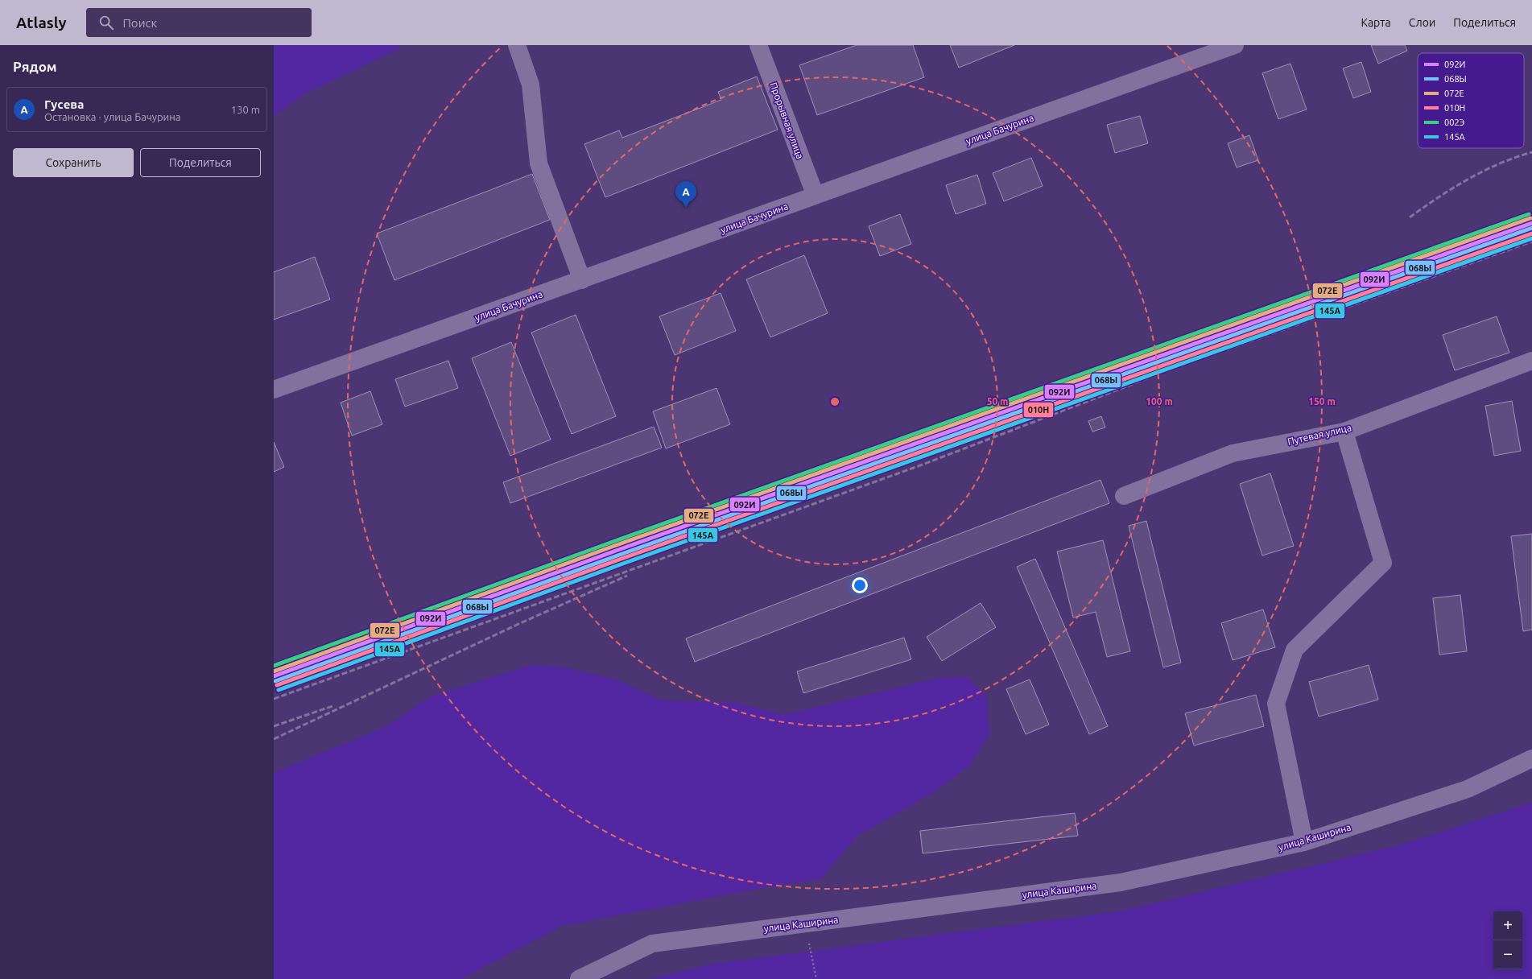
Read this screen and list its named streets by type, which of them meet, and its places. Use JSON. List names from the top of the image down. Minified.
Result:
{"streets":{"street":["Прорывная улица","улица Бачурина","Путевая улица","улица Каширина"]},"crossings":[["Прорывная улица","улица Бачурина"]],"lines":["transit line 002Э","transit line 072Е","transit line 092И","transit line 068Ы","transit line 010Н","transit line 145А"],"legend":["092И","068Ы","072Е","010Н","002Э","145А"],"page":{"header":"Atlasly","search":"Поиск","nav":["Карта","Слои","Поделиться"],"heading":"Рядом","list":[{"mark":"A","name":"Гусева","note":"Остановка · улица Бачурина","value":"130 m"}],"buttons":["Сохранить","Поделиться"],"pins":"A","map_buttons":["+","−"]},"rings":["50 m","100 m","150 m"]}
